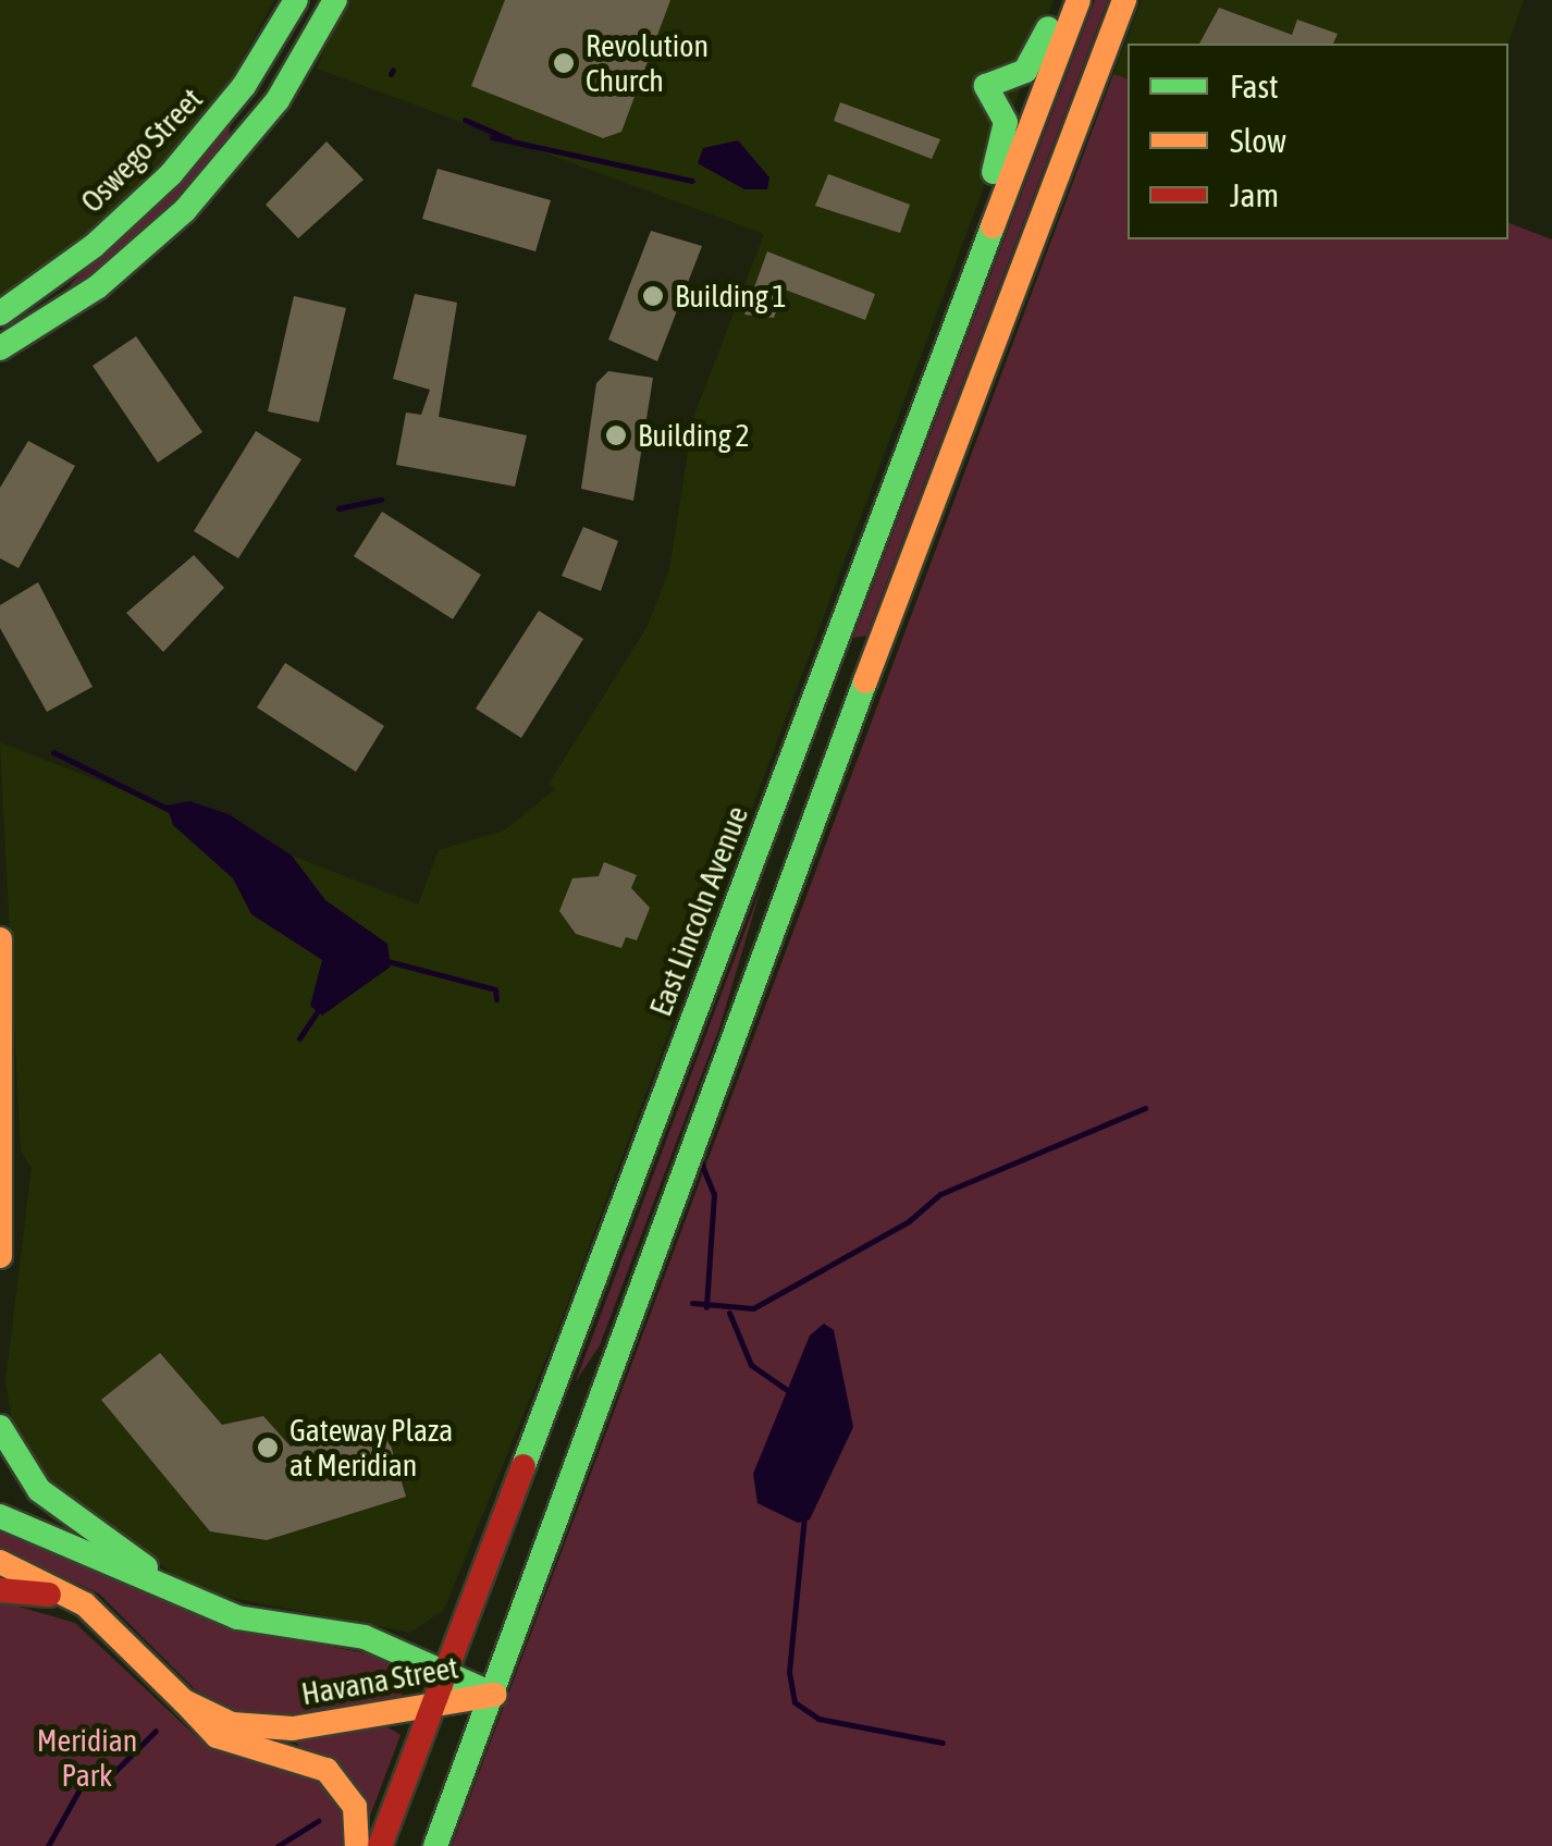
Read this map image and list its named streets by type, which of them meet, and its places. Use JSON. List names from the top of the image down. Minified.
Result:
{"streets":{"main road":["Oswego Street","East Lincoln Avenue","Havana Street"]},"crossings":[["East Lincoln Avenue","Havana Street"]],"parks":["Meridian Park"],"places":["Revolution Church","Building 1","Building 2","Gateway Plaza at Meridian"],"legend":["Fast","Slow","Jam"]}
